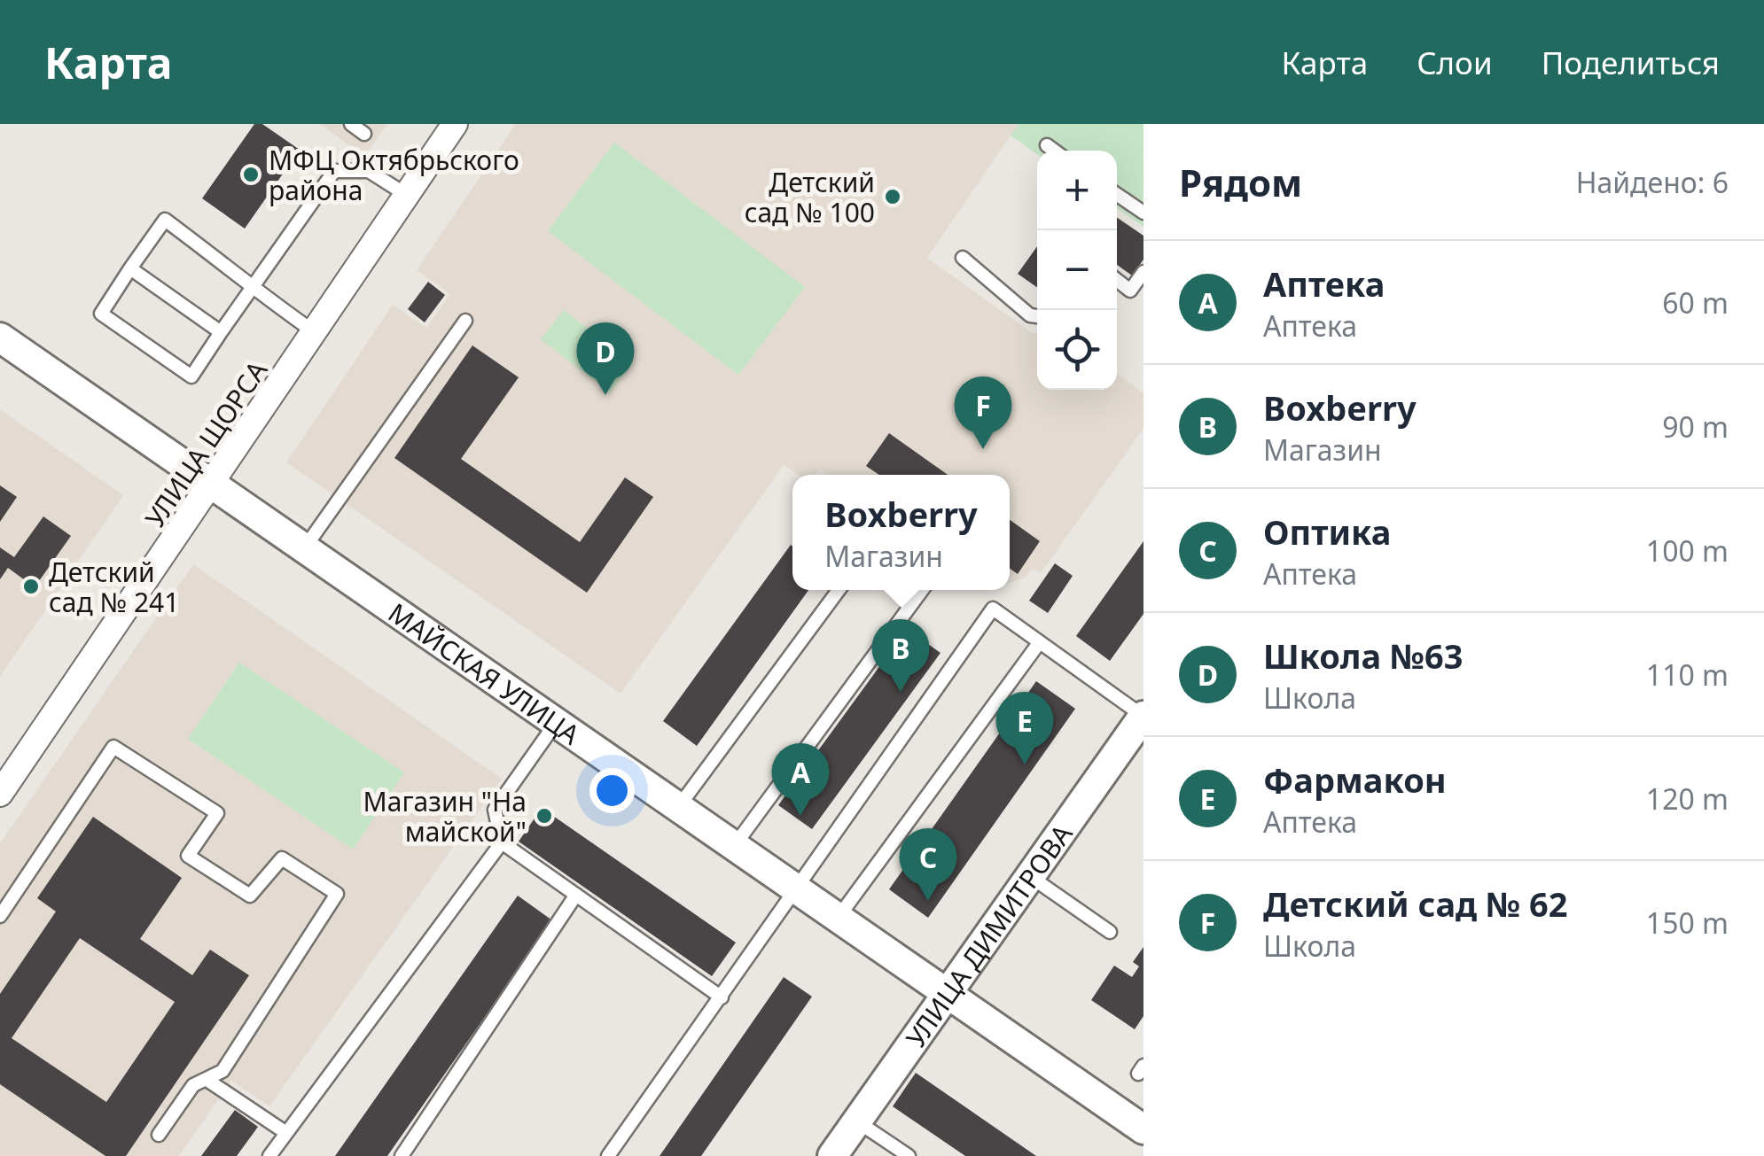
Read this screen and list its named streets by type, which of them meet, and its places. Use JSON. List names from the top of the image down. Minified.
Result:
{"streets":{"street":["УЛИЦА ЩОРСА","МАЙСКАЯ УЛИЦА","УЛИЦА ДИМИТРОВА"]},"crossings":[["УЛИЦА ЩОРСА","МАЙСКАЯ УЛИЦА"],["МАЙСКАЯ УЛИЦА","УЛИЦА ДИМИТРОВА"]],"places":["МФЦ Октябрьского района","Детский сад № 100","Детский сад № 241","Магазин \"На майской\""],"page":{"header":"Карта","nav":["Карта","Слои","Поделиться"],"heading":["Рядом","Найдено: 6"],"map_buttons":["+","−"],"list":[{"mark":"A","name":"Аптека","note":"Аптека","value":"60 m"},{"mark":"B","name":"Boxberry","note":"Магазин","value":"90 m"},{"mark":"C","name":"Оптика","note":"Аптека","value":"100 m"},{"mark":"D","name":"Школа №63","note":"Школа","value":"110 m"},{"mark":"E","name":"Фармакон","note":"Аптека","value":"120 m"},{"mark":"F","name":"Детский сад № 62","note":"Школа","value":"150 m"}],"pins":["D","F","B","E","A","C"],"popup":["Boxberry","Магазин"]}}
